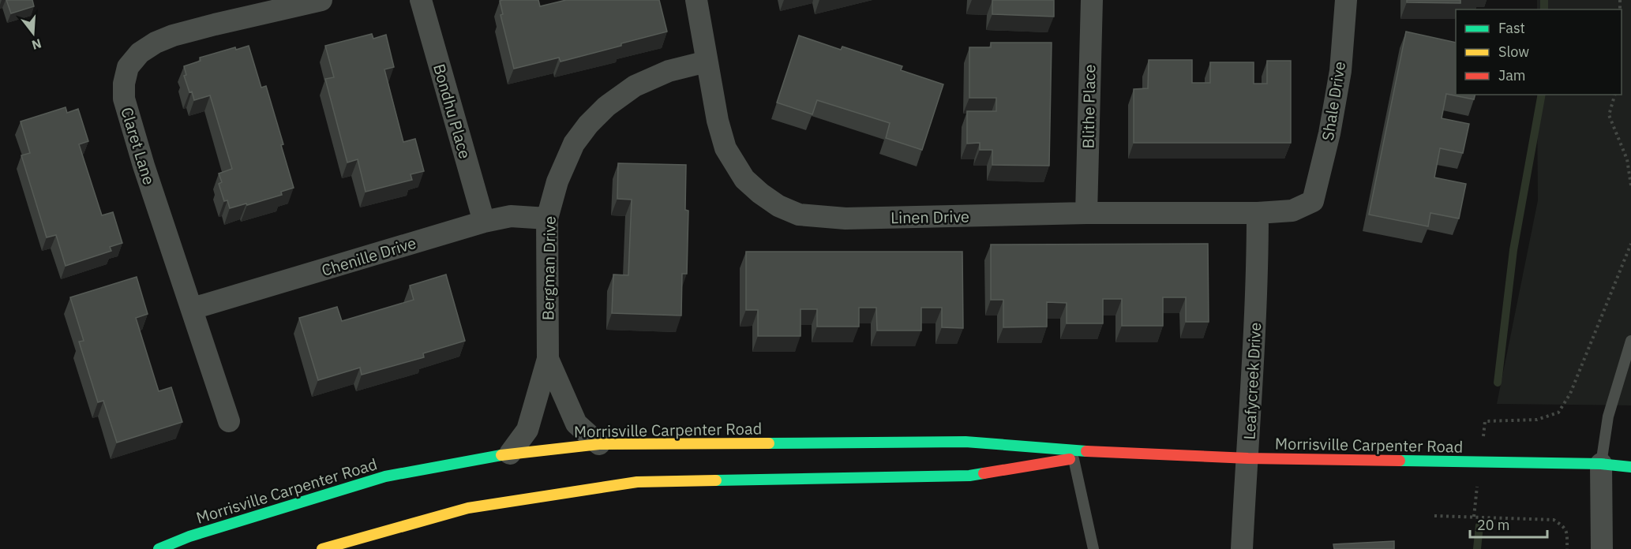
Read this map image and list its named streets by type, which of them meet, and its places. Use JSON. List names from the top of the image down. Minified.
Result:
{"streets":{"main road":["Morrisville Carpenter Road"],"street":["Shale Drive","Blithe Place","Bondhu Place","Claret Lane","Linen Drive","Chenille Drive","Bergman Drive","Leafycreek Drive"]},"crossings":[["Shale Drive","Linen Drive"],["Blithe Place","Linen Drive"],["Bondhu Place","Chenille Drive"],["Claret Lane","Chenille Drive"],["Linen Drive","Bergman Drive"],["Linen Drive","Leafycreek Drive"],["Chenille Drive","Bergman Drive"],["Bergman Drive","Morrisville Carpenter Road"],["Leafycreek Drive","Morrisville Carpenter Road"]],"legend":["Fast","Slow","Jam"],"scale_bar":"20 m","north":"bottom"}
